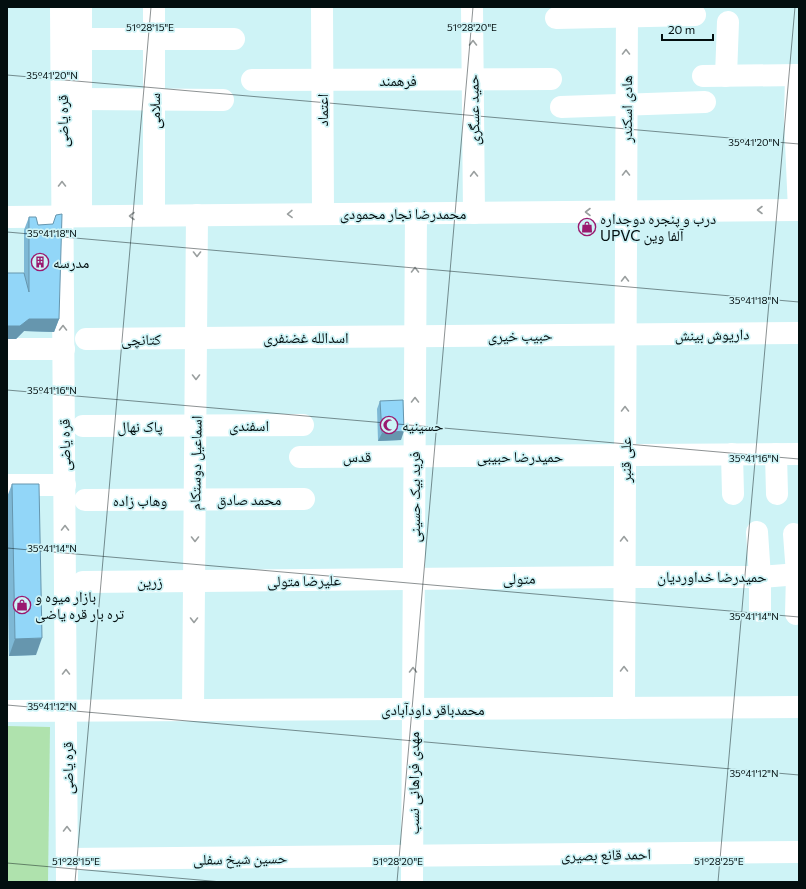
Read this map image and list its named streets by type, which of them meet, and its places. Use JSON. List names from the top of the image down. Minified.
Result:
{"streets":{"street":["فرهمند","هادی اسکندر","اعتماد","حمید عسگری","سلامی","قره یاضی","محمدرضا نجار محمودی","داریوش بینش","حبیب خیری","اسدالله غضنفری","کتانچی","اسفندی","پاک نهال","قدس","حمیدرضا حبیبی","علی قنبر","اسماعیل دوستکام","فرید بیک حسینی","محمد صادق","وهاب زاده","حمیدرضا خداوردیان","متولی","علیرضا متولی","زرین","محمدباقر داودآبادی","مهدی فراهانی نسب","احمد قانع بصیری","حسین شیخ سفلی"]},"crossings":[["فرهمند","اعتماد"],["فرهمند","حمید عسگری"],["هادی اسکندر","محمدرضا نجار محمودی"],["هادی اسکندر","علی قنبر"],["اعتماد","محمدرضا نجار محمودی"],["حمید عسگری","محمدرضا نجار محمودی"],["سلامی","محمدرضا نجار محمودی"],["قره یاضی","محمدرضا نجار محمودی"],["قره یاضی","محمدباقر داودآبادی"],["قره یاضی","حسین شیخ سفلی"],["محمدرضا نجار محمودی","علی قنبر"],["محمدرضا نجار محمودی","اسماعیل دوستکام"],["محمدرضا نجار محمودی","فرید بیک حسینی"],["داریوش بینش","حبیب خیری"],["داریوش بینش","علی قنبر"],["حبیب خیری","اسدالله غضنفری"],["حبیب خیری","علی قنبر"],["حبیب خیری","فرید بیک حسینی"],["اسدالله غضنفری","کتانچی"],["اسدالله غضنفری","اسماعیل دوستکام"],["اسدالله غضنفری","فرید بیک حسینی"],["کتانچی","اسماعیل دوستکام"],["اسفندی","پاک نهال"],["اسفندی","اسماعیل دوستکام"],["پاک نهال","اسماعیل دوستکام"],["قدس","حمیدرضا حبیبی"],["قدس","فرید بیک حسینی"],["حمیدرضا حبیبی","علی قنبر"],["حمیدرضا حبیبی","فرید بیک حسینی"],["علی قنبر","حمیدرضا خداوردیان"],["علی قنبر","متولی"],["علی قنبر","محمدباقر داودآبادی"],["اسماعیل دوستکام","محمد صادق"],["اسماعیل دوستکام","وهاب زاده"],["اسماعیل دوستکام","علیرضا متولی"],["اسماعیل دوستکام","زرین"],["اسماعیل دوستکام","محمدباقر داودآبادی"],["فرید بیک حسینی","متولی"],["فرید بیک حسینی","علیرضا متولی"],["فرید بیک حسینی","محمدباقر داودآبادی"],["فرید بیک حسینی","مهدی فراهانی نسب"],["محمد صادق","وهاب زاده"],["حمیدرضا خداوردیان","متولی"],["متولی","علیرضا متولی"],["علیرضا متولی","زرین"],["محمدباقر داودآبادی","مهدی فراهانی نسب"],["مهدی فراهانی نسب","احمد قانع بصیری"],["مهدی فراهانی نسب","حسین شیخ سفلی"],["احمد قانع بصیری","حسین شیخ سفلی"]],"one_way":["حمید عسگری","قره یاضی","اسماعیل دوستکام","فرید بیک حسینی"],"places":{"shop":["درب و پنجره دوجداره UPVC آلفا وین","بازار میوه و تره بار قره یاضی"],"building":["مدرسه"],"mosque":["حسینیه"]},"scale_bar":"20 m","coordinates":["51°28'15\"E","51°28'20\"E","35°41'20\"N","35°41'18\"N","35°41'16\"N","35°41'14\"N","35°41'12\"N","51°28'25\"E"]}
